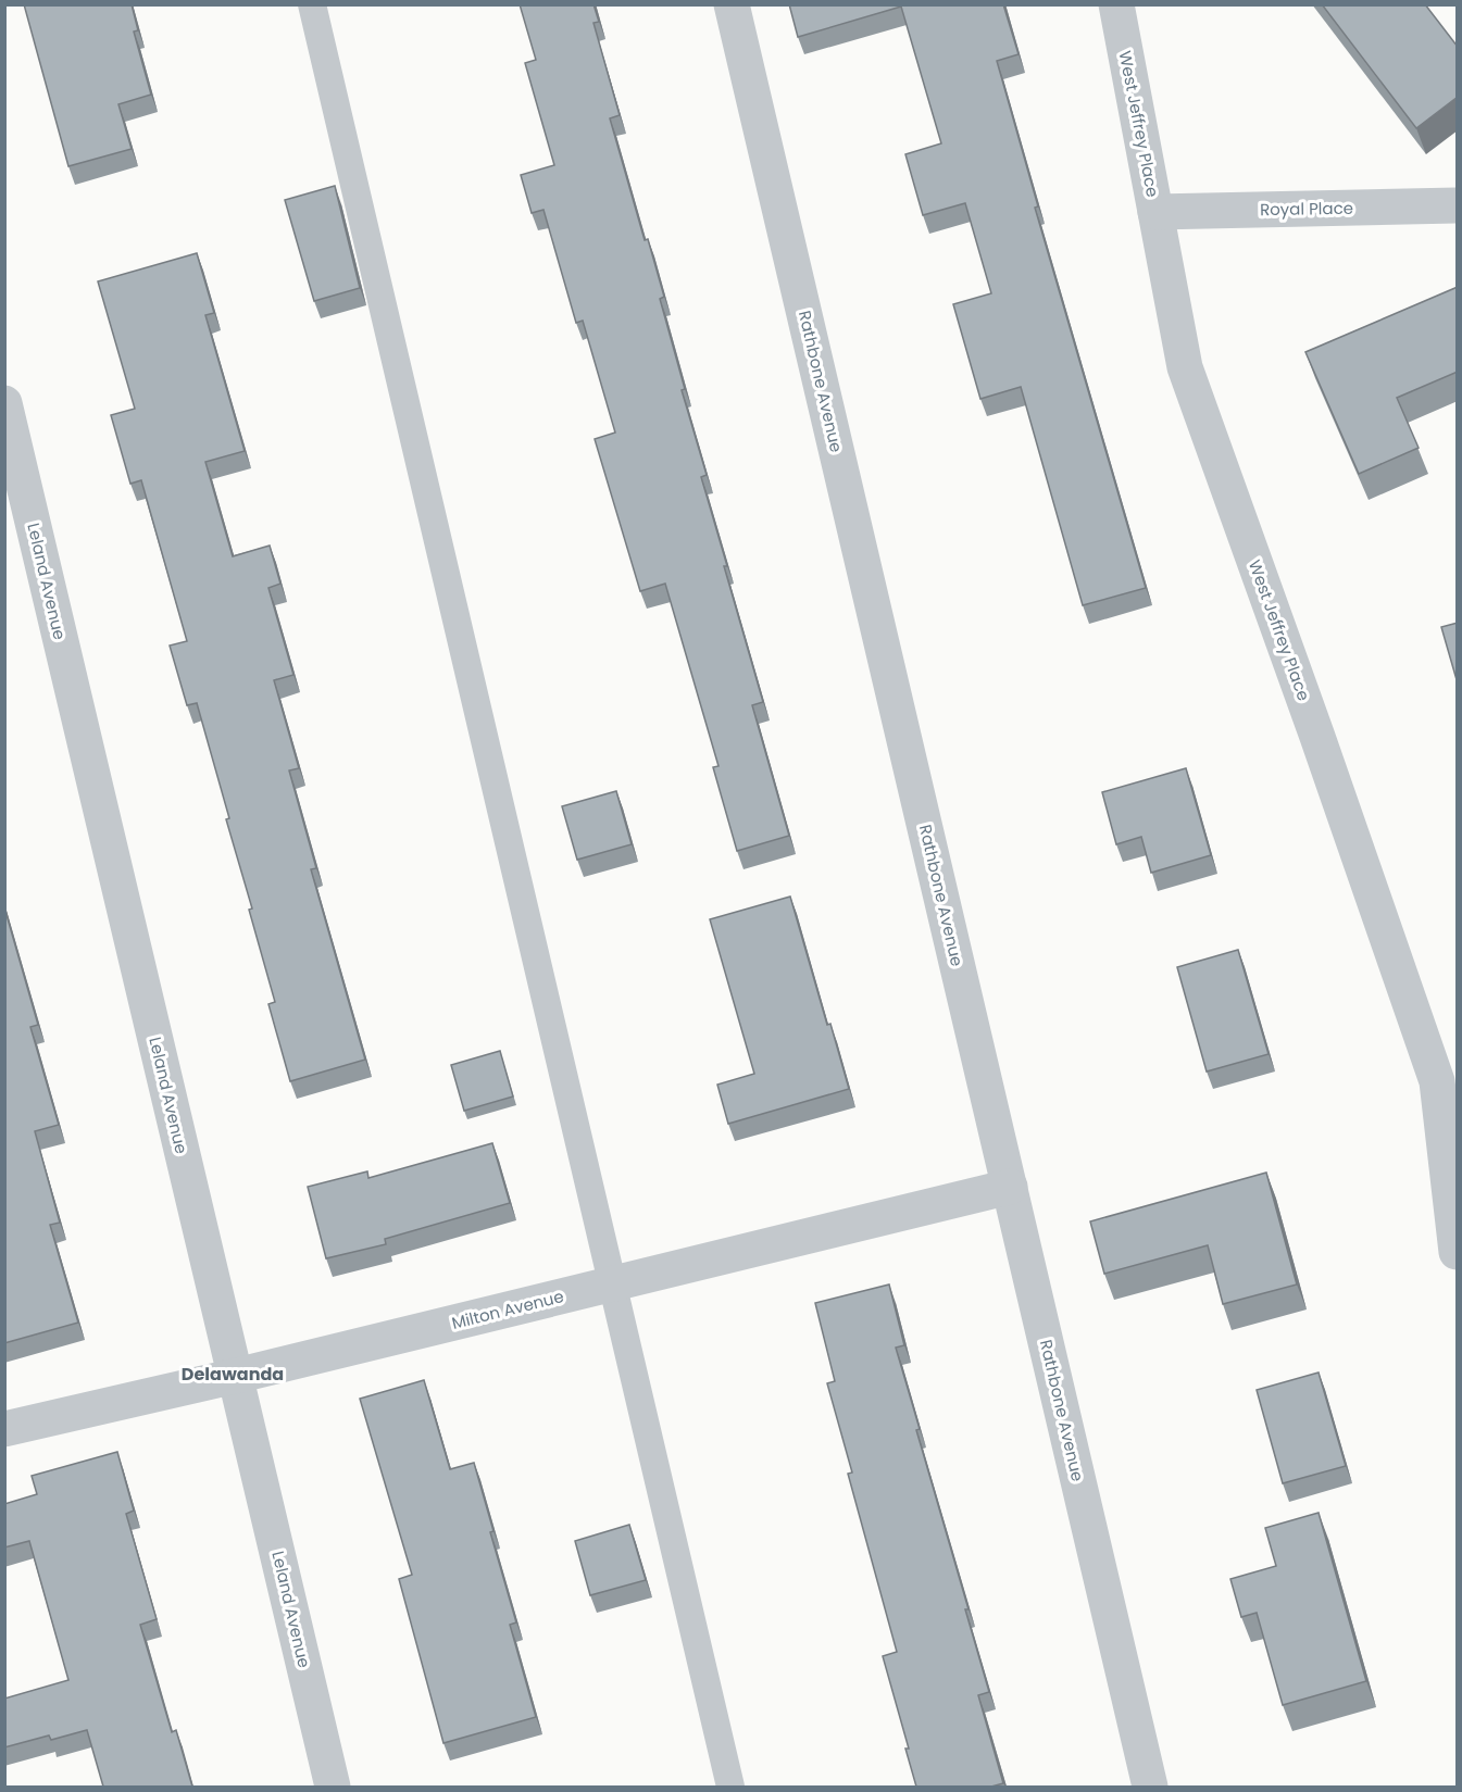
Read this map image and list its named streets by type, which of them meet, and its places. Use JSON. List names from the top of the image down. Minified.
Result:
{"streets":{"street":["West Jeffrey Place","Royal Place","Rathbone Avenue","Leland Avenue","Milton Avenue"]},"crossings":[["West Jeffrey Place","Royal Place"],["Rathbone Avenue","Milton Avenue"],["Leland Avenue","Milton Avenue"]],"districts":["Delawanda"]}
